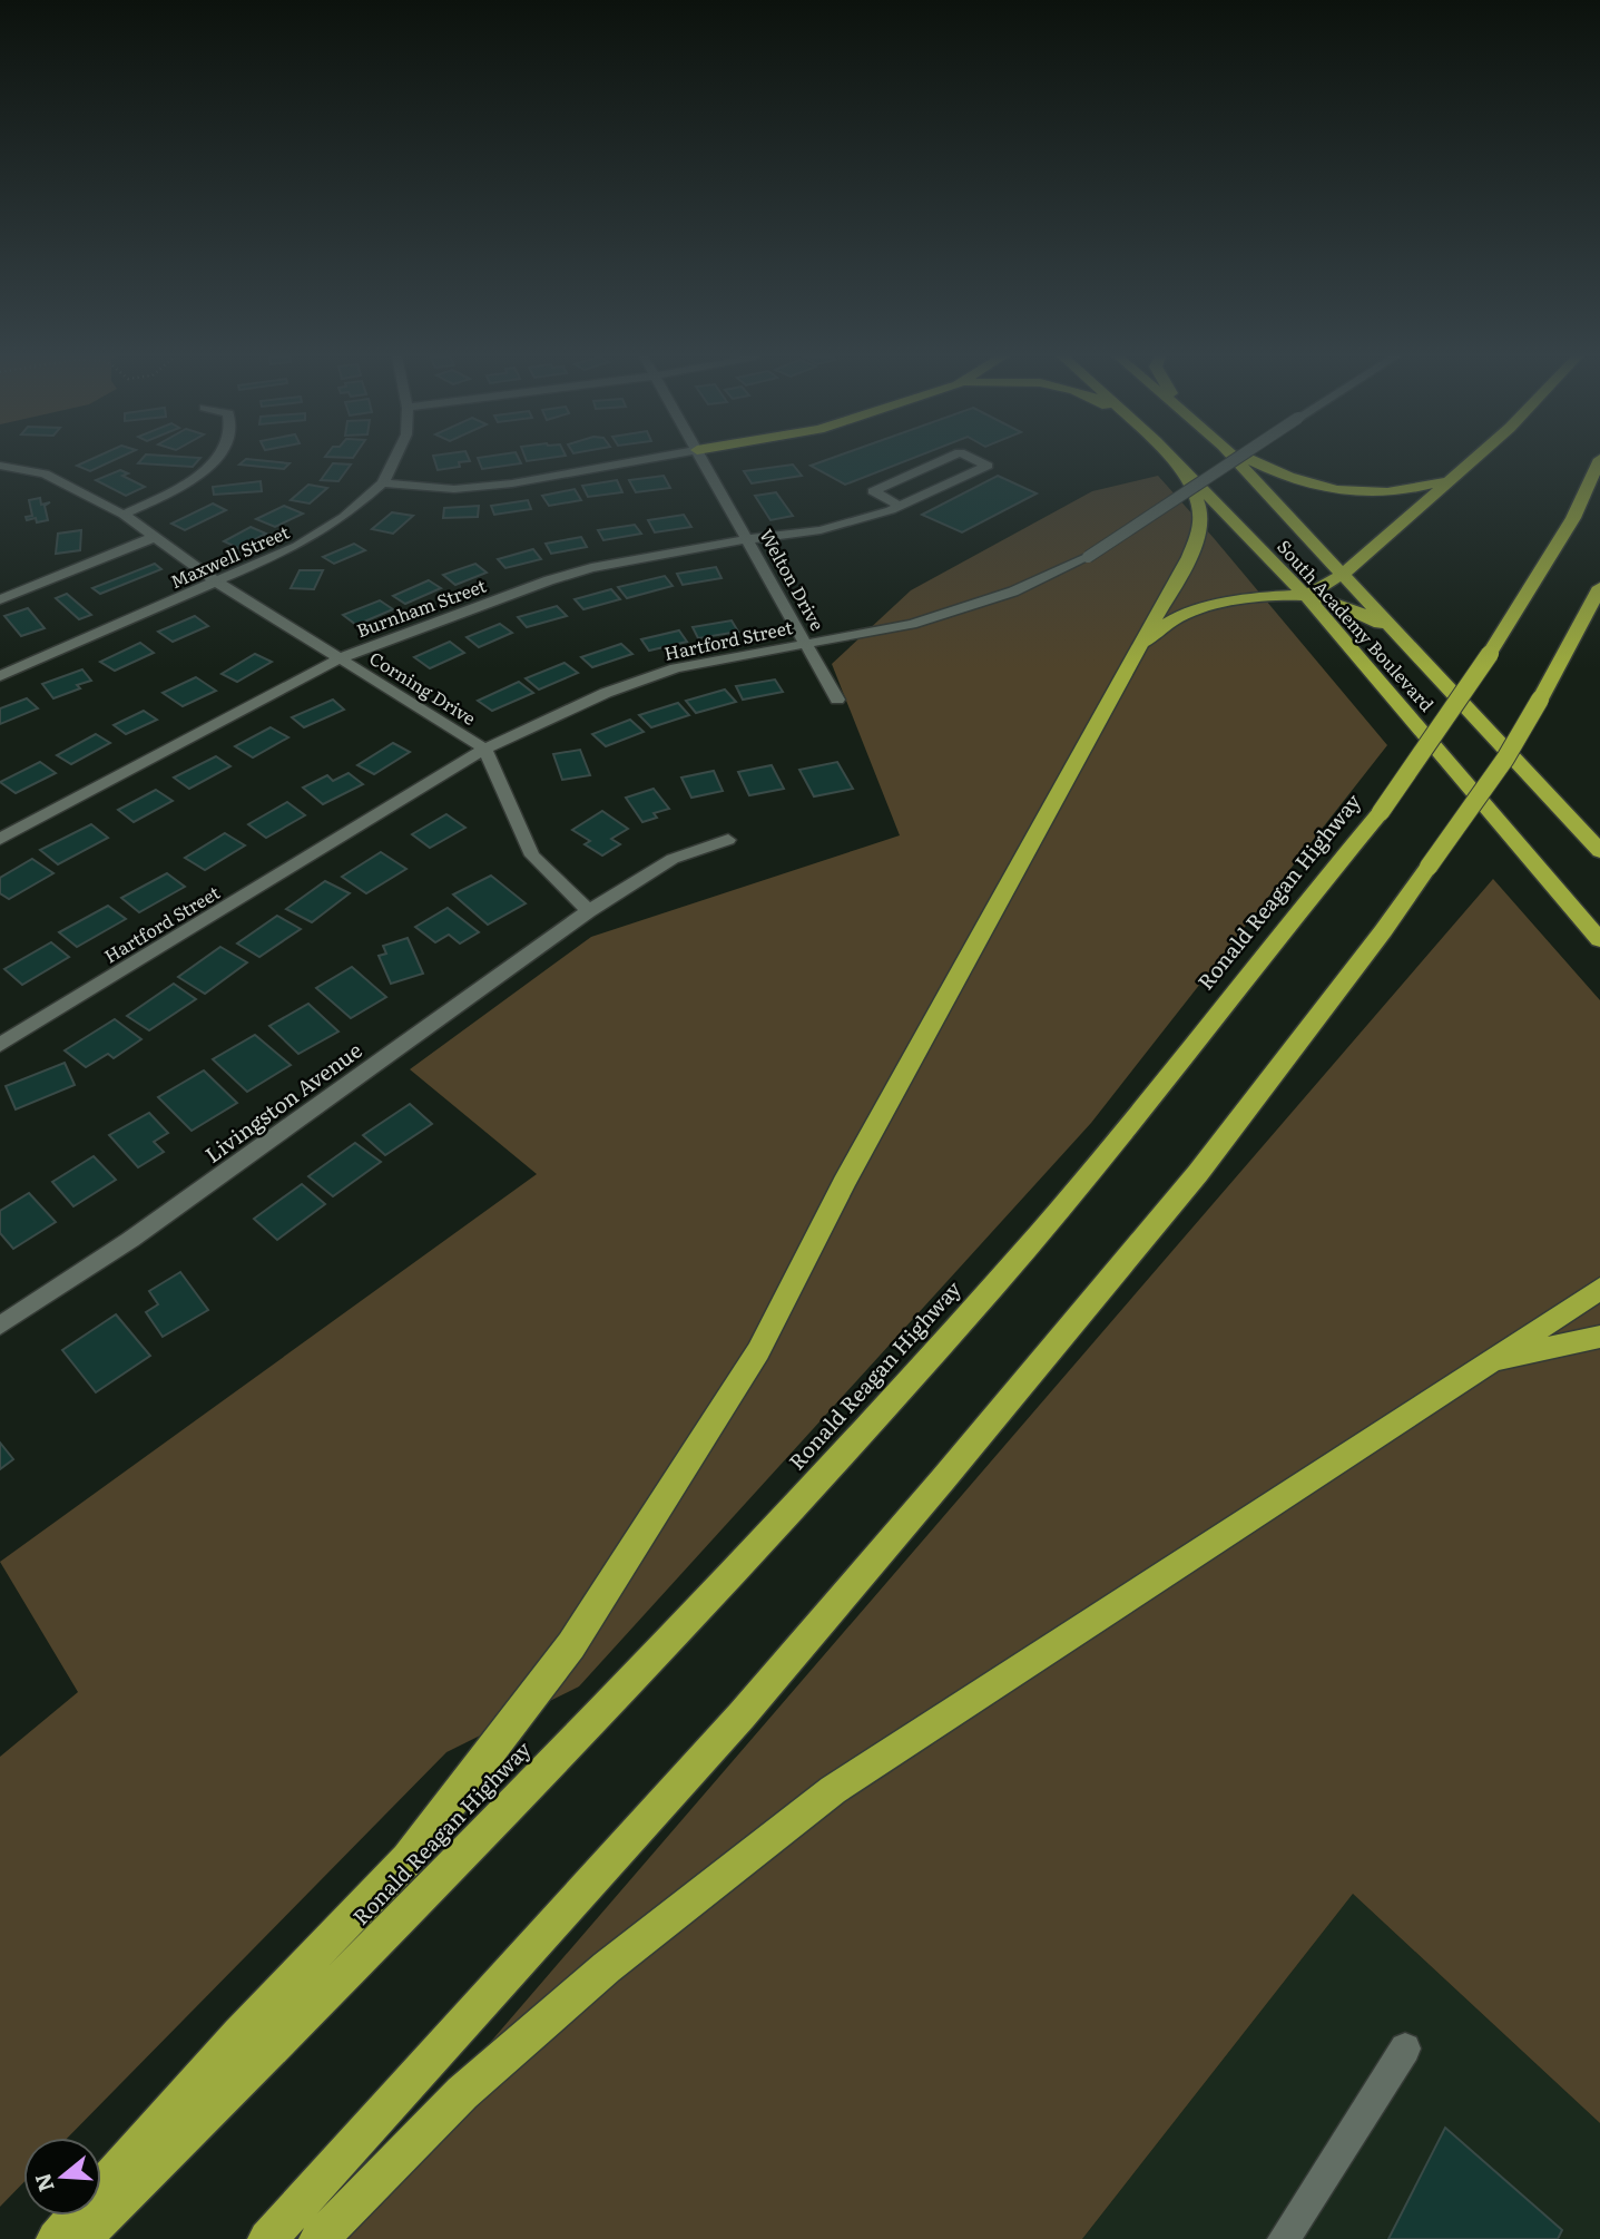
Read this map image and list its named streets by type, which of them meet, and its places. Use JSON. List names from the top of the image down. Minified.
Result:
{"streets":{"highway":["South Academy Boulevard","Ronald Reagan Highway"],"street":["Maxwell Street","Welton Drive","Burnham Street","Hartford Street","Corning Drive","Livingston Avenue"]},"crossings":[["Maxwell Street","Corning Drive"],["Welton Drive","Burnham Street"],["Welton Drive","Hartford Street"],["Burnham Street","Corning Drive"],["Hartford Street","Corning Drive"],["Corning Drive","Livingston Avenue"]],"north":"left"}
